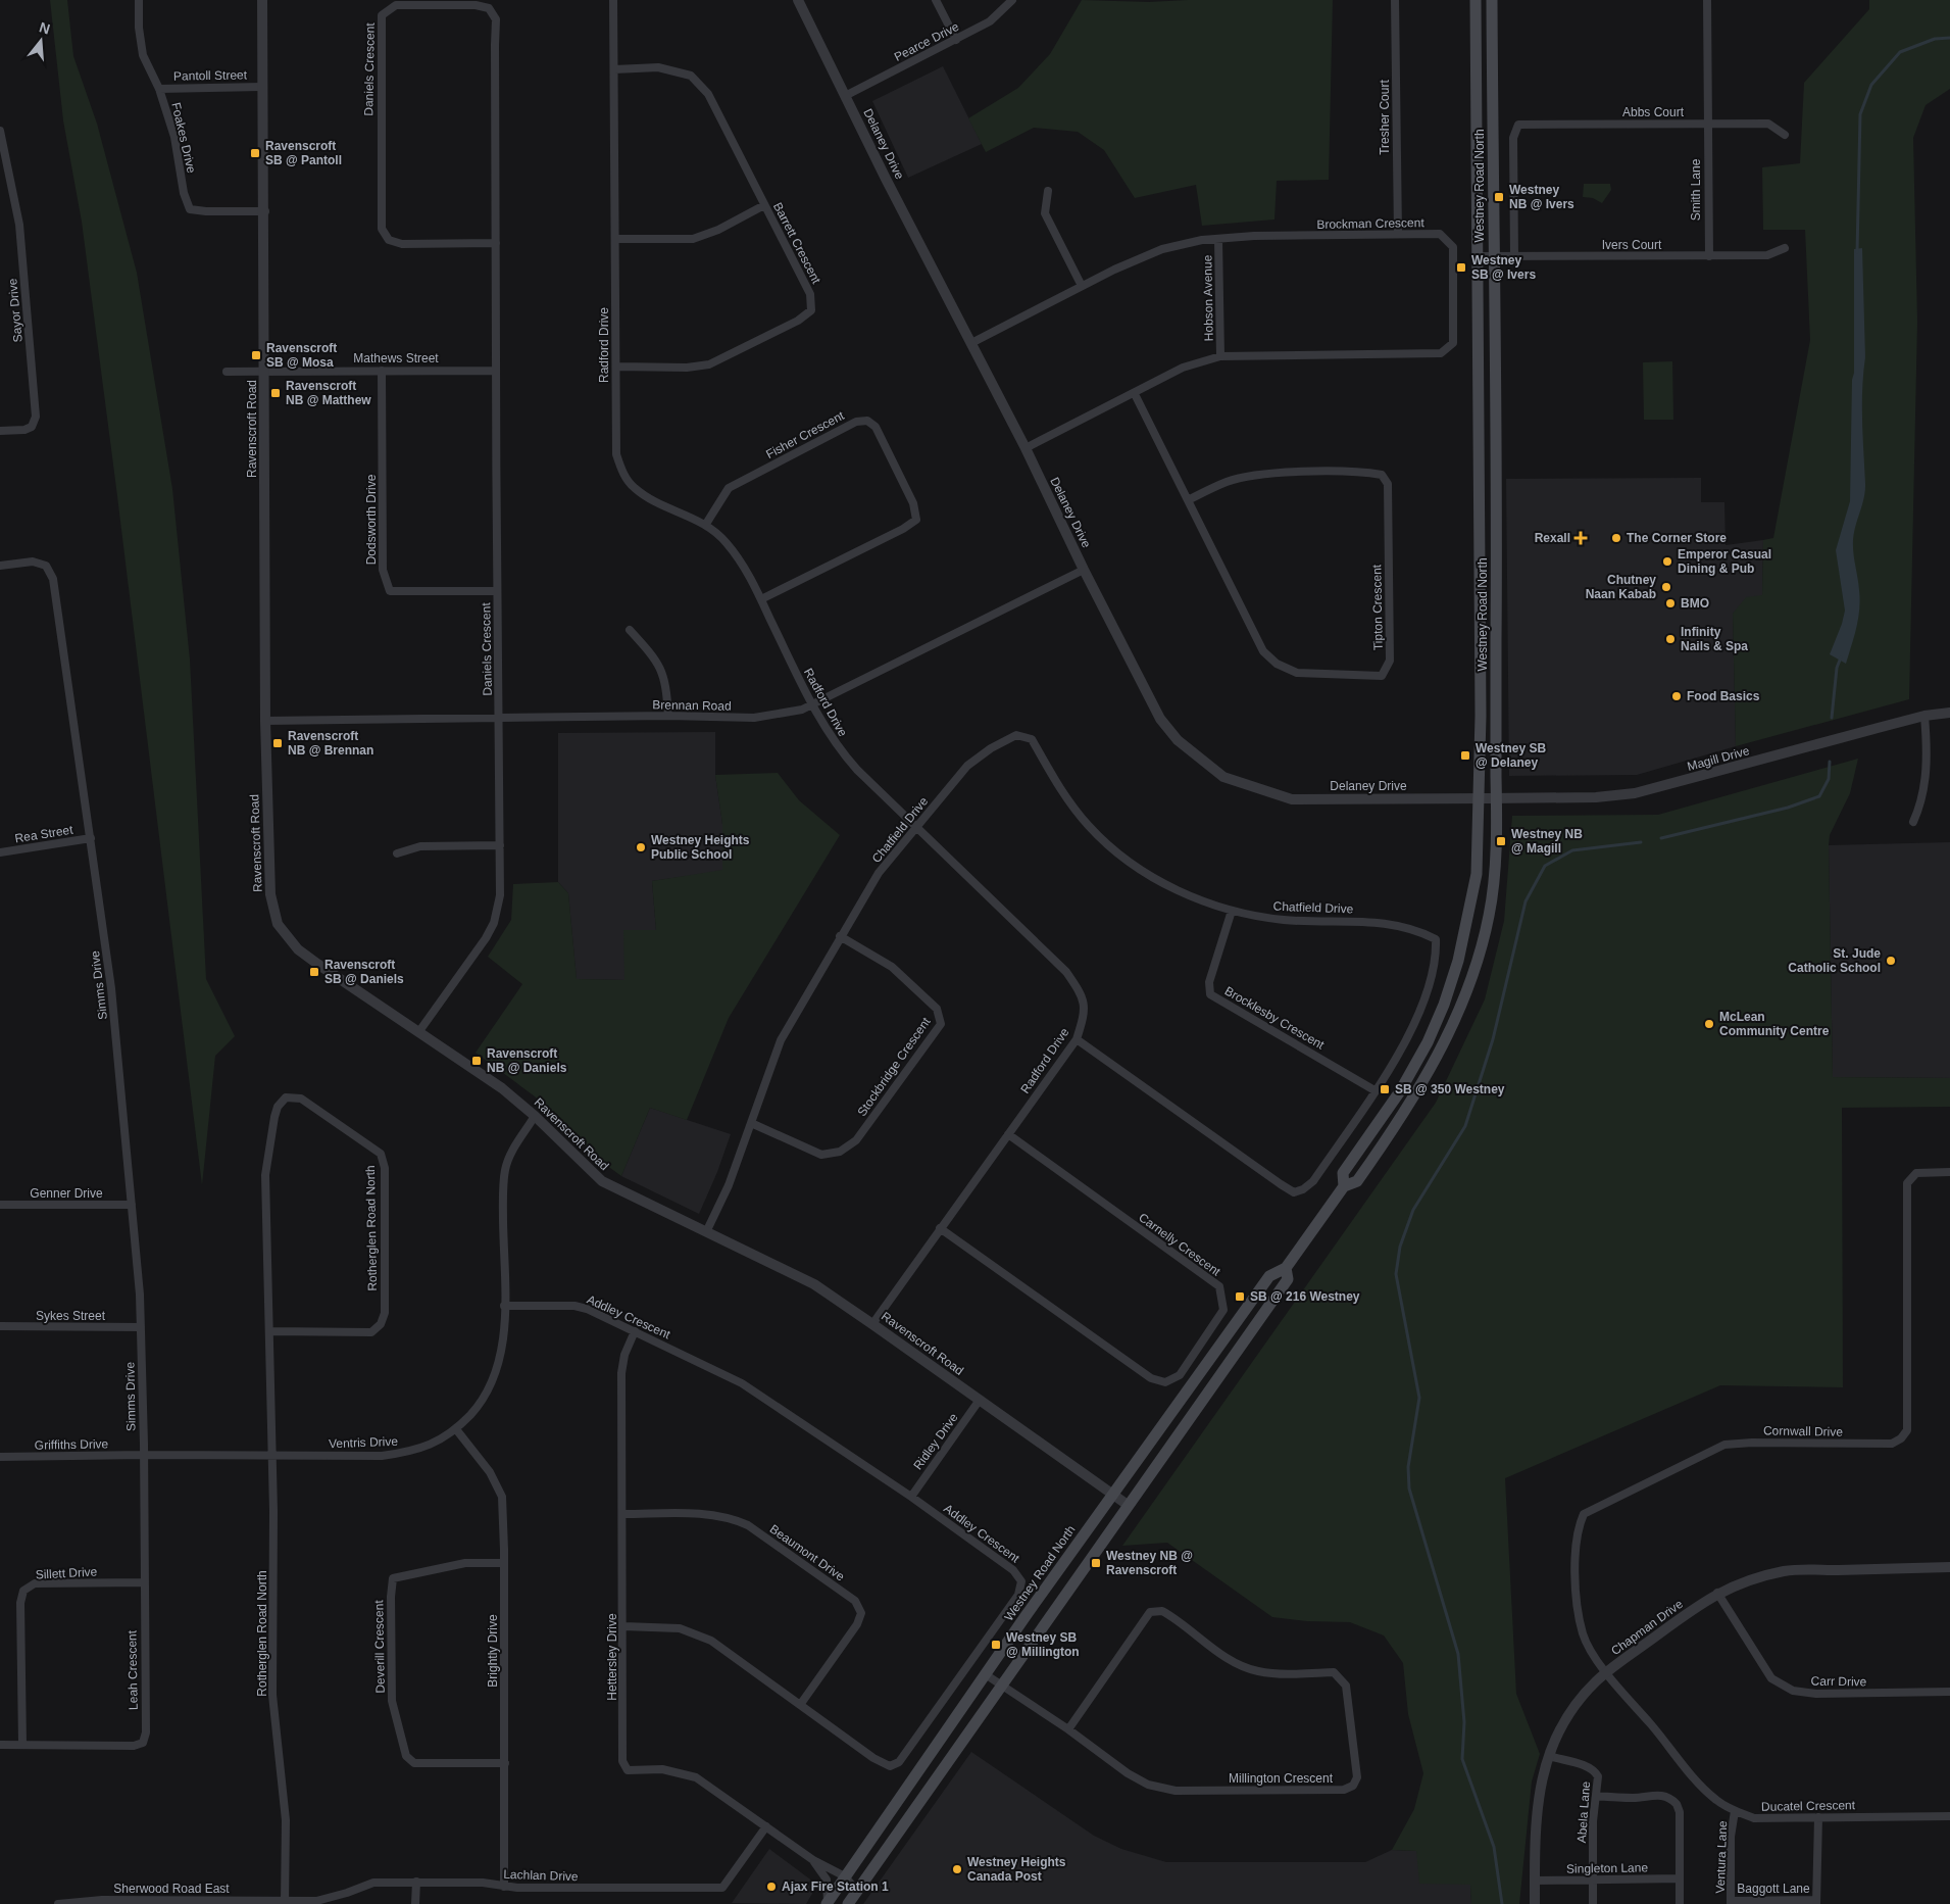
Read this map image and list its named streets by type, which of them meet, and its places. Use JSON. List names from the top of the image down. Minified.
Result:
{"streets":{"main road":["Westney Road North"],"street":["Pearce Drive","Daniels Crescent","Pantoll Street","Abbs Court","Tresher Court","Foakes Drive","Delaney Drive","Smith Lane","Brockman Crescent","Barrett Crescent","Ivers Court","Hobson Avenue","Sayor Drive","Radford Drive","Mathews Street","Ravenscroft Road","Fisher Crescent","Dodsworth Drive","Tipton Crescent","Brennan Road","Magill Drive","Chatfield Drive","Rea Street","Simms Drive","Brocklesby Crescent","Stockbridge Crescent","Genner Drive","Rotherglen Road North","Carnelly Crescent","Sykes Street","Addley Crescent","Cornwall Drive","Ridley Drive","Ventris Drive","Griffiths Drive","Beaumont Drive","Sillett Drive","Chapman Drive","Deverill Crescent","Brightly Drive","Hettersley Drive","Leah Crescent","Carr Drive","Millington Crescent","Ducatel Crescent","Abela Lane","Ventura Lane","Singleton Lane","Lachlan Drive","Sherwood Road East","Baggott Lane"]},"crossings":[["Pearce Drive","Delaney Drive"],["Daniels Crescent","Mathews Street"],["Daniels Crescent","Ravenscroft Road"],["Daniels Crescent","Dodsworth Drive"],["Daniels Crescent","Brennan Road"],["Pantoll Street","Foakes Drive"],["Pantoll Street","Ravenscroft Road"],["Abbs Court","Smith Lane"],["Abbs Court","Ivers Court"],["Tresher Court","Brockman Crescent"],["Foakes Drive","Ravenscroft Road"],["Delaney Drive","Westney Road North"],["Delaney Drive","Brockman Crescent"],["Delaney Drive","Brennan Road"],["Delaney Drive","Magill Drive"],["Westney Road North","Ivers Court"],["Westney Road North","Ravenscroft Road"],["Westney Road North","Magill Drive"],["Westney Road North","Hettersley Drive"],["Westney Road North","Millington Crescent"],["Smith Lane","Ivers Court"],["Brockman Crescent","Hobson Avenue"],["Brockman Crescent","Tipton Crescent"],["Barrett Crescent","Radford Drive"],["Radford Drive","Ravenscroft Road"],["Radford Drive","Fisher Crescent"],["Radford Drive","Brennan Road"],["Radford Drive","Chatfield Drive"],["Radford Drive","Carnelly Crescent"],["Mathews Street","Ravenscroft Road"],["Mathews Street","Dodsworth Drive"],["Ravenscroft Road","Brennan Road"],["Ravenscroft Road","Chatfield Drive"],["Ravenscroft Road","Ridley Drive"],["Ravenscroft Road","Ventris Drive"],["Chatfield Drive","Brocklesby Crescent"],["Chatfield Drive","Stockbridge Crescent"],["Rea Street","Simms Drive"],["Simms Drive","Genner Drive"],["Simms Drive","Sykes Street"],["Simms Drive","Ventris Drive"],["Simms Drive","Griffiths Drive"],["Simms Drive","Leah Crescent"],["Rotherglen Road North","Ventris Drive"],["Rotherglen Road North","Lachlan Drive"],["Rotherglen Road North","Sherwood Road East"],["Addley Crescent","Ridley Drive"],["Addley Crescent","Ventris Drive"],["Addley Crescent","Beaumont Drive"],["Addley Crescent","Hettersley Drive"],["Cornwall Drive","Chapman Drive"],["Cornwall Drive","Ducatel Crescent"],["Ventris Drive","Griffiths Drive"],["Ventris Drive","Brightly Drive"],["Ventris Drive","Leah Crescent"],["Griffiths Drive","Leah Crescent"],["Beaumont Drive","Hettersley Drive"],["Sillett Drive","Leah Crescent"],["Chapman Drive","Carr Drive"],["Chapman Drive","Ducatel Crescent"],["Chapman Drive","Abela Lane"],["Chapman Drive","Singleton Lane"],["Deverill Crescent","Brightly Drive"],["Brightly Drive","Lachlan Drive"],["Hettersley Drive","Lachlan Drive"],["Ducatel Crescent","Ventura Lane"],["Abela Lane","Singleton Lane"],["Ventura Lane","Baggott Lane"],["Lachlan Drive","Sherwood Road East"]],"places":{"transit":["Ravenscroft SB @ Pantoll","Westney NB @ Ivers","Westney SB @ Ivers","Ravenscroft SB @ Mosa","Ravenscroft NB @ Matthew","Ravenscroft NB @ Brennan","Westney SB @ Delaney","Westney NB @ Magill","Ravenscroft SB @ Daniels","Ravenscroft NB @ Daniels","SB @ 350 Westney","SB @ 216 Westney","Westney NB @ Ravenscroft","Westney SB @ Millington"],"health":["Rexall"],"other":["The Corner Store","Emperor Casual Dining & Pub","Chutney Naan Kabab","BMO","Infinity Nails & Spa","Food Basics","Westney Heights Public School","St. Jude Catholic School","McLean Community Centre","Westney Heights Canada Post","Ajax Fire Station 1"]},"north":"top"}
